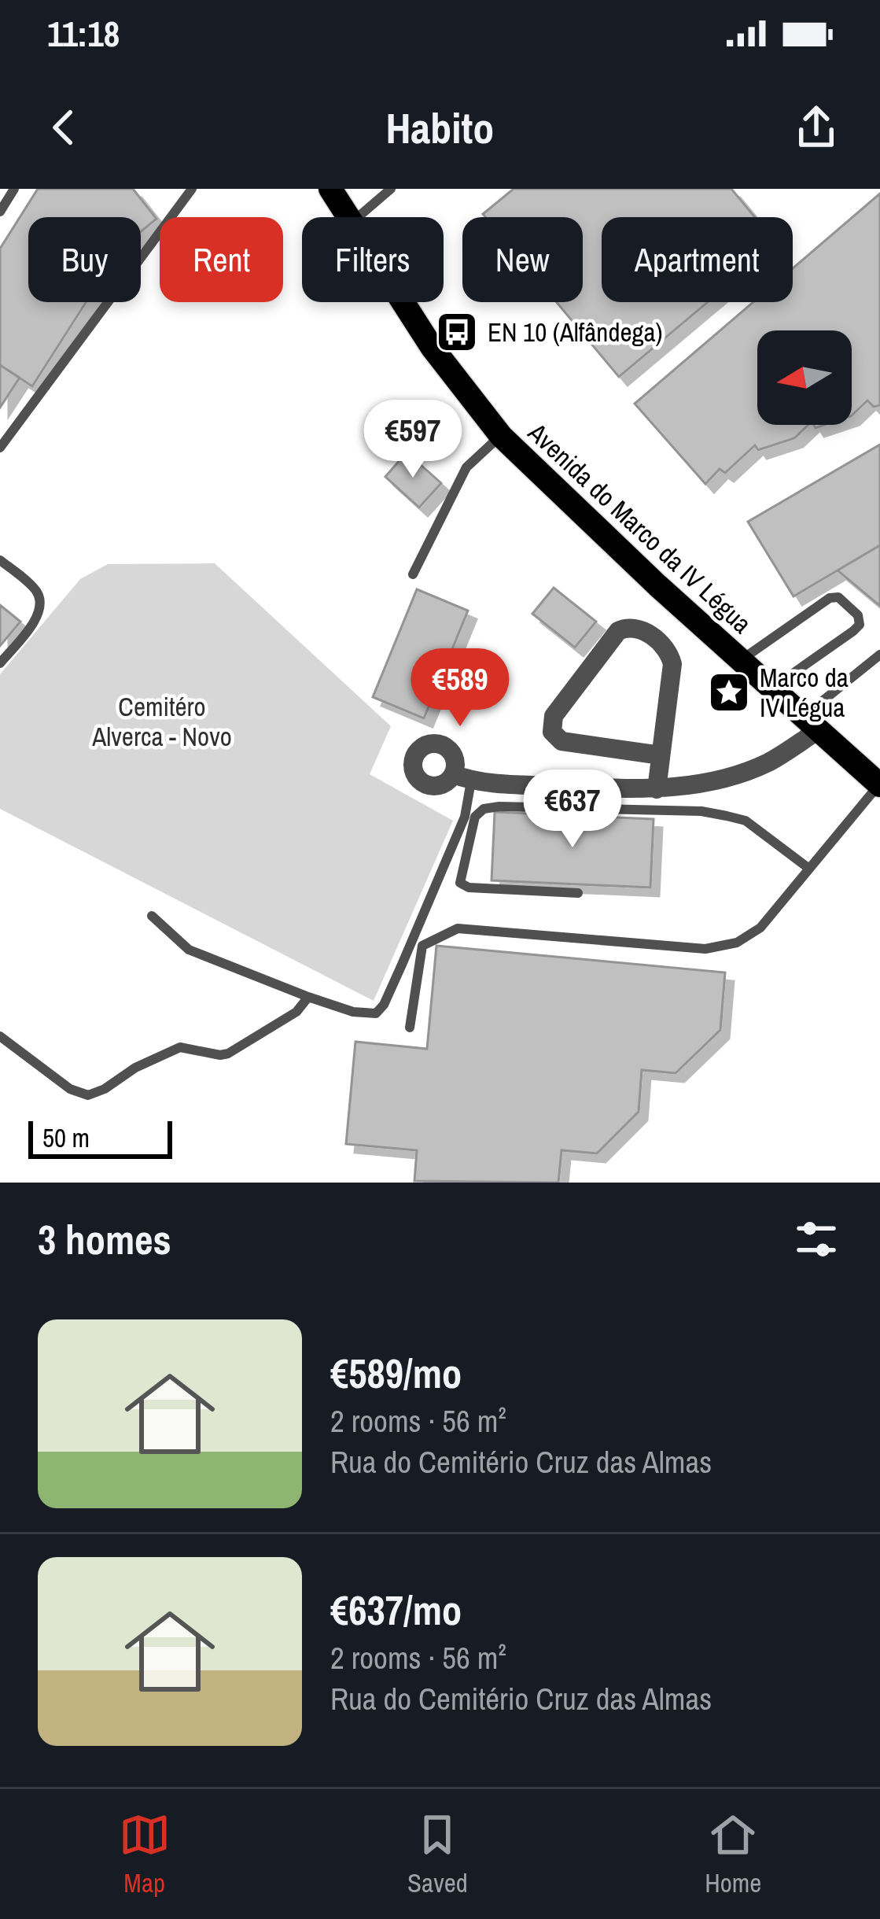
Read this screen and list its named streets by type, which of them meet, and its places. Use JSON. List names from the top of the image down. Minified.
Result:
{"streets":{"main road":["Avenida do Marco da IV Légua"]},"parks":["Cemitéro Alverca - Novo"],"places":{"bus stop":["EN 10 (Alfândega)"],"place":["Marco da IV Légua"]},"scale_bar":"50 m","north":"left","page":{"status":"11:18","header":"Habito","chip":["Buy","Rent","Filters","New","Apartment"],"price":["€597","€589","€637"],"scale":"50 m","heading":"3 homes","list":[{"name":"€589/mo","note":"2 rooms · 56 m² · Rua do Cemitério Cruz das Almas"},{"name":"€637/mo","note":"2 rooms · 56 m² · Rua do Cemitério Cruz das Almas"}],"tabs":["Map","Saved","Home"]}}
